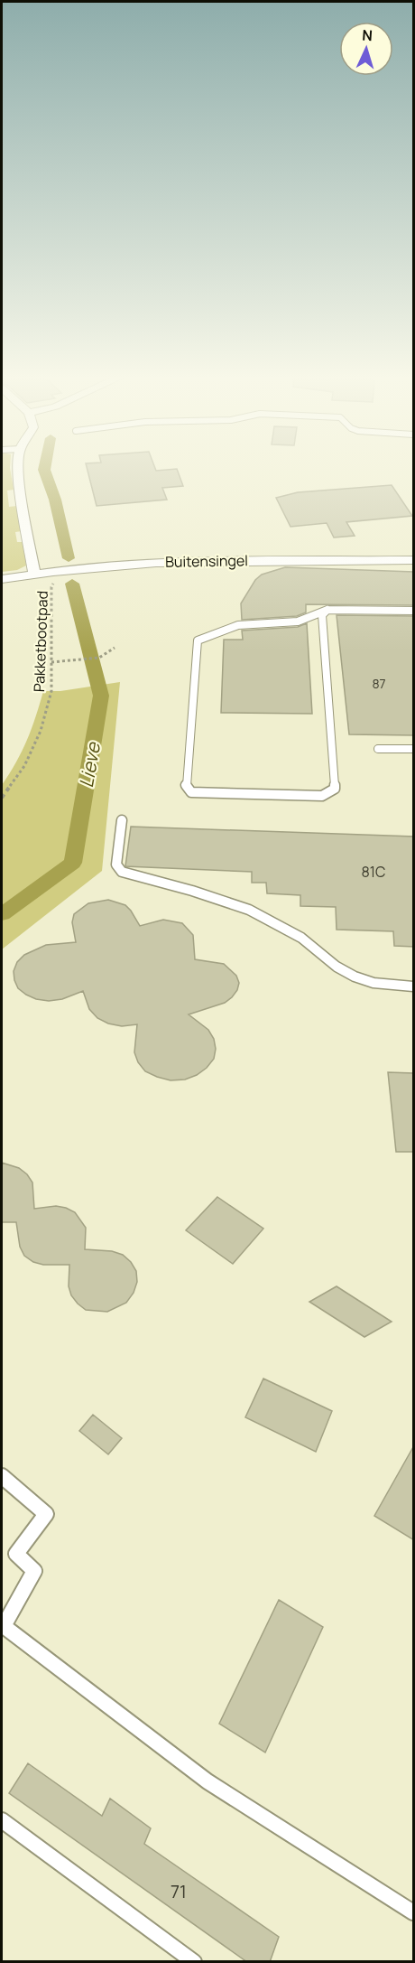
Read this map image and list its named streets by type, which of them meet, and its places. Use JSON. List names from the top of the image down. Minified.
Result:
{"streets":{"street":["Buitensingel"],"path":["Pakketbootpad"]},"crossings":[["Buitensingel","Pakketbootpad"]],"water":["Lieve"],"house_numbers":["87","81C","71"],"north":"top"}
